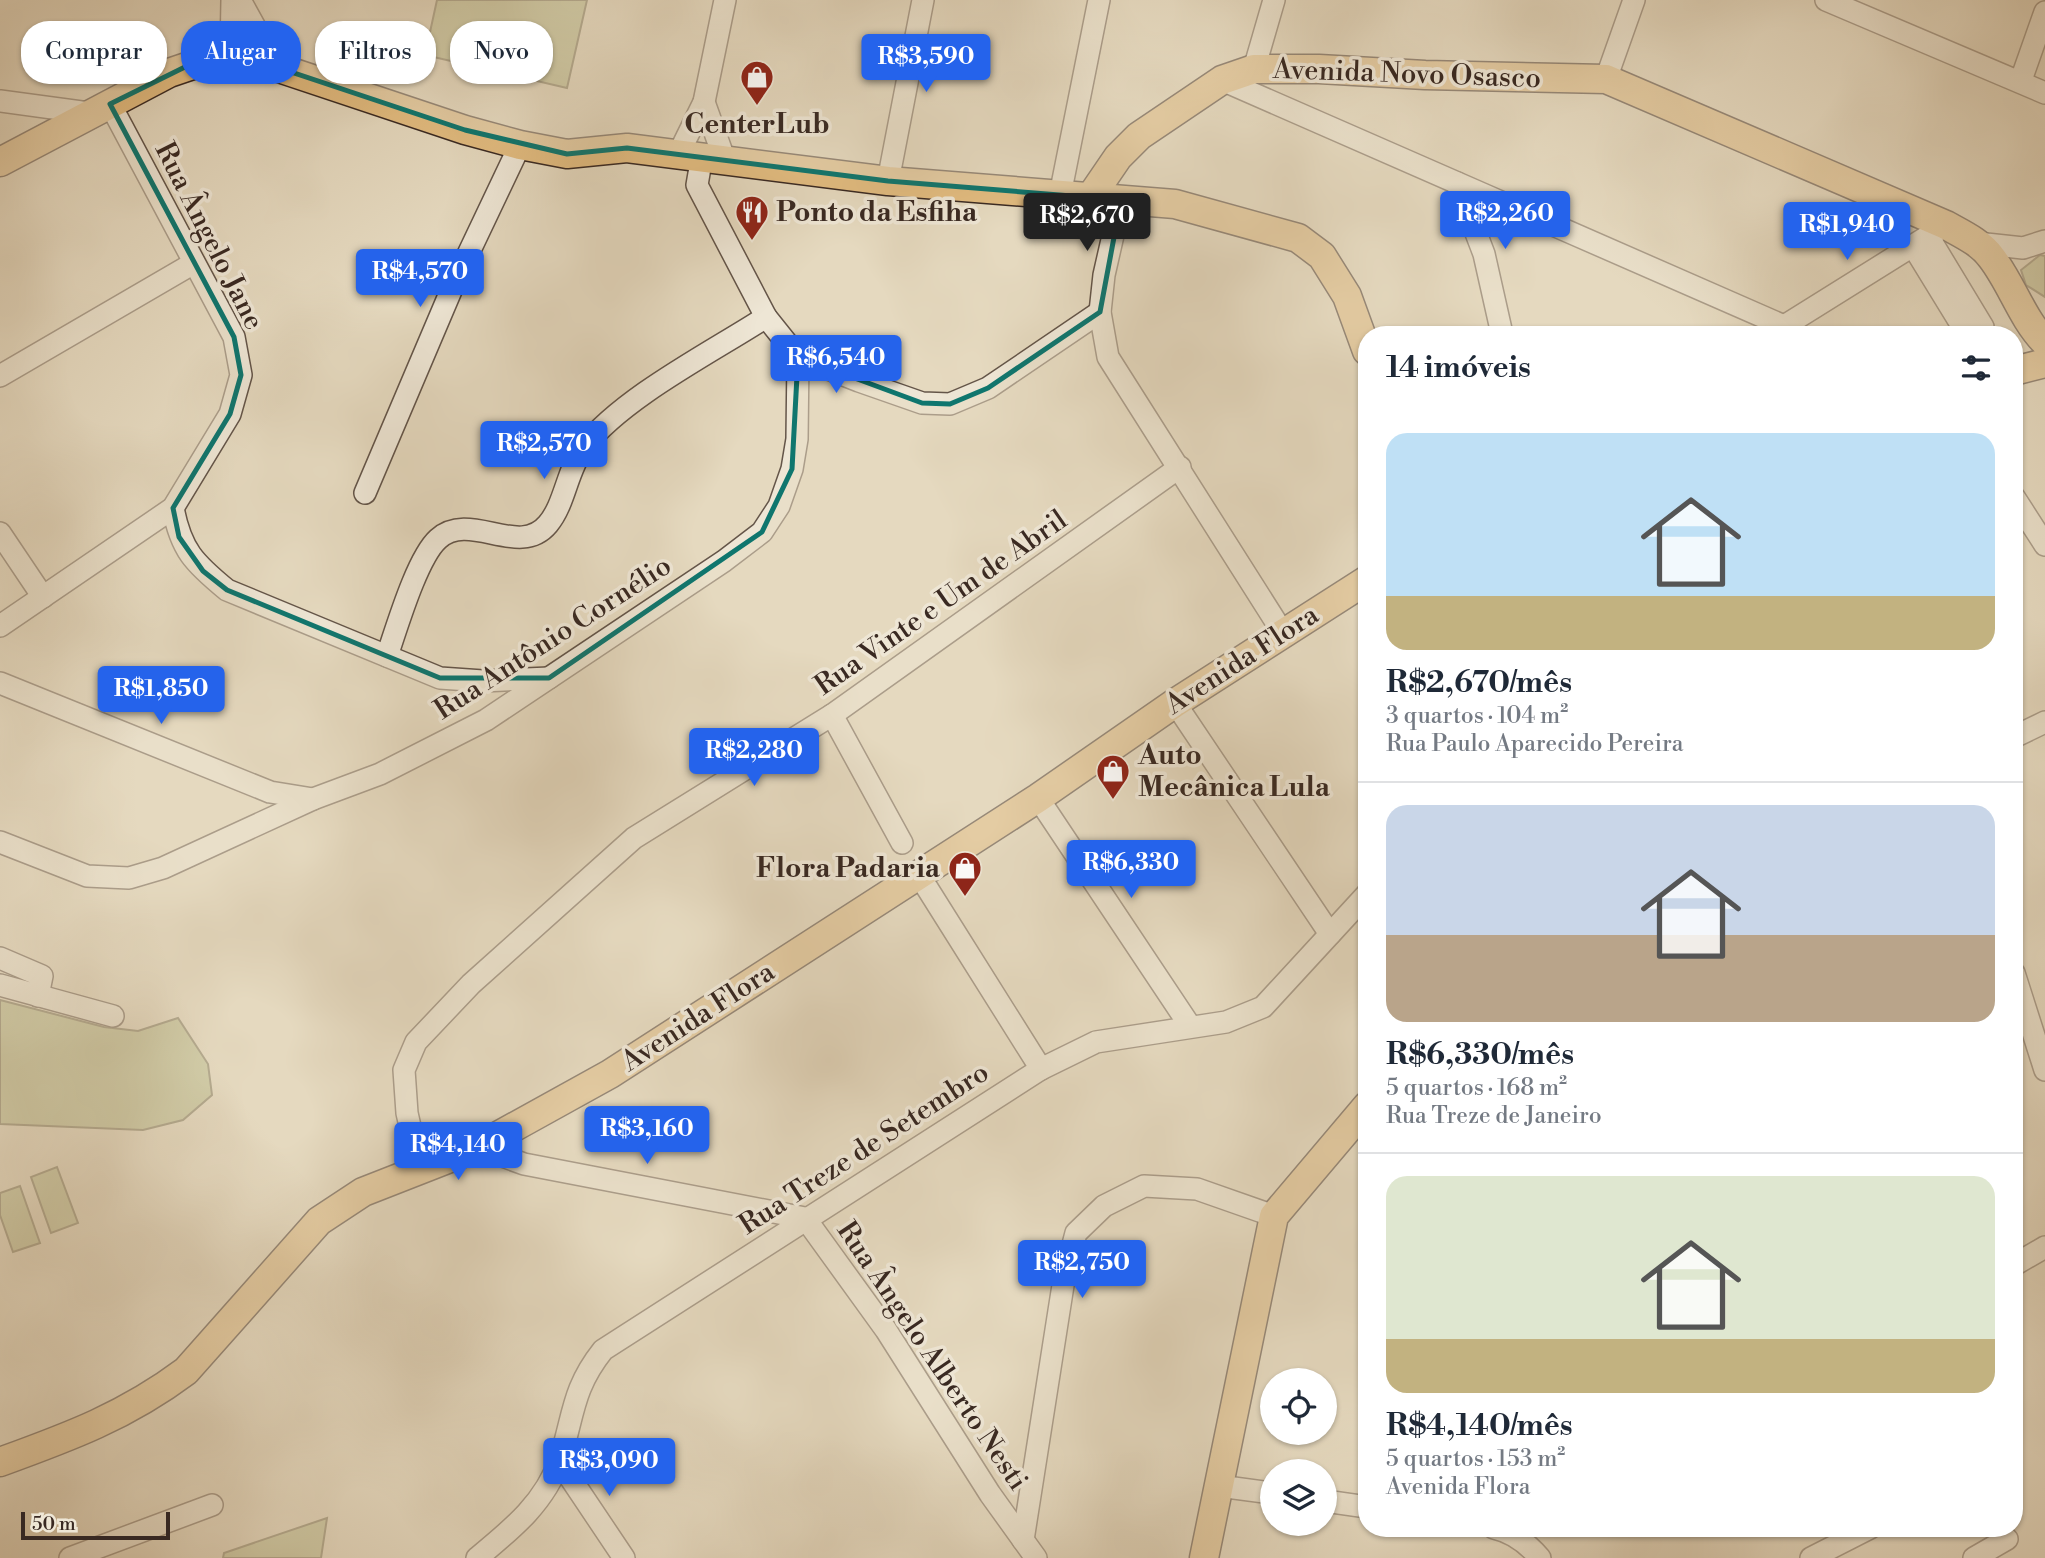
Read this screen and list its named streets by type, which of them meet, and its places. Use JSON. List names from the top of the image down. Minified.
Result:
{"streets":{"main road":["Avenida Novo Osasco","Avenida Flora"],"street":["Rua Ângelo Jane","Rua Vinte e Um de Abril","Rua Antônio Cornélio","Rua Treze de Setembro","Rua Ângelo Alberto Nesti"]},"crossings":[["Rua Vinte e Um de Abril","Avenida Flora"],["Avenida Flora","Rua Ângelo Alberto Nesti"],["Rua Treze de Setembro","Rua Ângelo Alberto Nesti"]],"places":{"shop":["CenterLub","Auto Mecânica Lula","Flora Padaria"],"restaurant":["Ponto da Esfiha"]},"scale_bar":"50 m","page":{"chip":["Comprar","Alugar","Filtros","Novo"],"price":["R$3,590","R$2,260","R$2,670","R$1,940","R$4,570","R$6,540","R$2,570","R$1,850","R$2,280","R$6,330","R$3,160","R$4,140","R$2,750","R$3,090"],"heading":"14 imóveis","list":[{"name":"R$2,670/mês","note":"3 quartos · 104 m² · Rua Paulo Aparecido Pereira"},{"name":"R$6,330/mês","note":"5 quartos · 168 m² · Rua Treze de Janeiro"},{"name":"R$4,140/mês","note":"5 quartos · 153 m² · Avenida Flora"}],"scale":"50 m"}}
